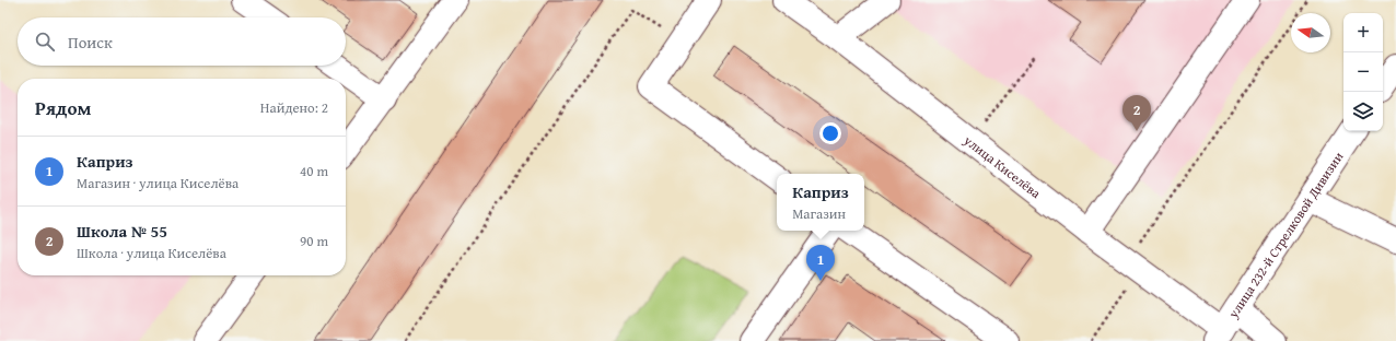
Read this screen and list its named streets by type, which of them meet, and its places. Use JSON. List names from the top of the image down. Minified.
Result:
{"streets":{"street":["улица Киселёва","улица 232-й Стрелковой Дивизии"]},"crossings":[["улица Киселёва","улица 232-й Стрелковой Дивизии"]],"north":"left","page":{"map_buttons":["+","−"],"search":"Поиск","heading":["Рядом","Найдено: 2"],"pins":["2","1"],"list":[{"mark":"1","name":"Каприз","note":"Магазин · улица Киселёва","value":"40 m"},{"mark":"2","name":"Школа № 55","note":"Школа · улица Киселёва","value":"90 m"}],"popup":["Каприз","Магазин"]}}
